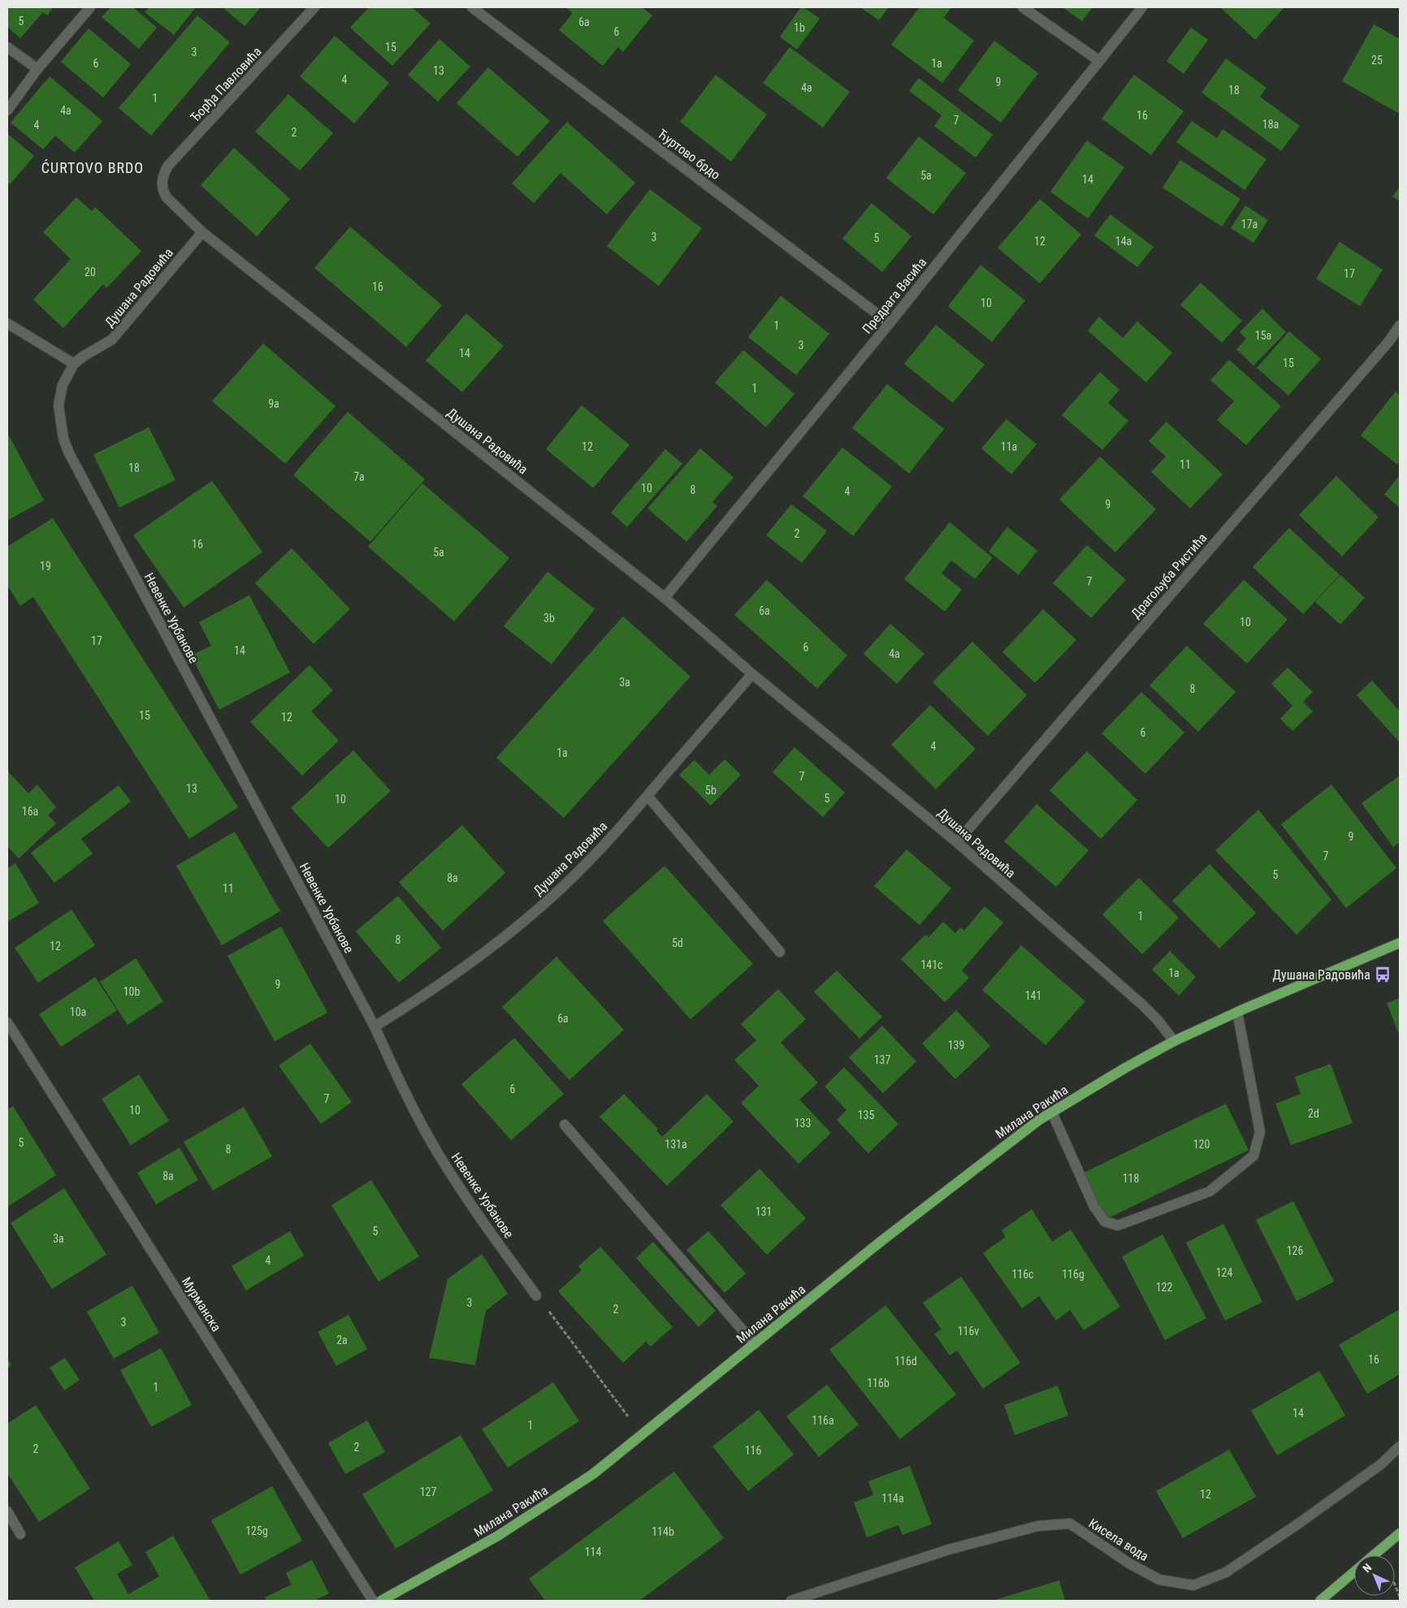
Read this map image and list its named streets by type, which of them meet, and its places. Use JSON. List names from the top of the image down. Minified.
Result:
{"streets":{"main road":["Милана Ракића"],"street":["Ђорђа Павловића","Ћуртово брдо","Душана Радовића","Предрага Васића","Драгољуба Ристића","Невенке Урбанове","Мурманска","Кисела вода"]},"crossings":[["Ђорђа Павловића","Душана Радовића"],["Ћуртово брдо","Предрага Васића"],["Душана Радовића","Предрага Васића"],["Душана Радовића","Драгољуба Ристића"],["Душана Радовића","Невенке Урбанове"],["Душана Радовића","Милана Ракића"]],"districts":["ĆURTOVO BRDO"],"places":{"bus stop":["Душана Радовића"]},"house_numbers":["5","6a","1b","6","15","3","25","6","1a","13","4","9","4a","18","1","4a","16","7","18a","4","2","5a","14","17a","3","5","12","14a","20","17","16","10","1","15a","3","14","15","1","9a","12","11a","11","18","7a","10","8","4","9","2","16","5a","19","7","6a","3b","10","17","6","14","4a","3a","8","15","12","6","4","1a","7","13","5b","5","10","16a","9","7","5","8a","11","1","8","5d","12","141c","1a","9","10b","141","10a","6a","139","137","6","7","10","2d","135","133","5","131a","120","8","8a","118","131","5","3a","126","4","124","116c","116g","122","3","2","3","116v","2a","16","116d","116b","1","14","116a","1","2","2","116","127","12","114a","125g","114b","114"],"north":"top left"}
